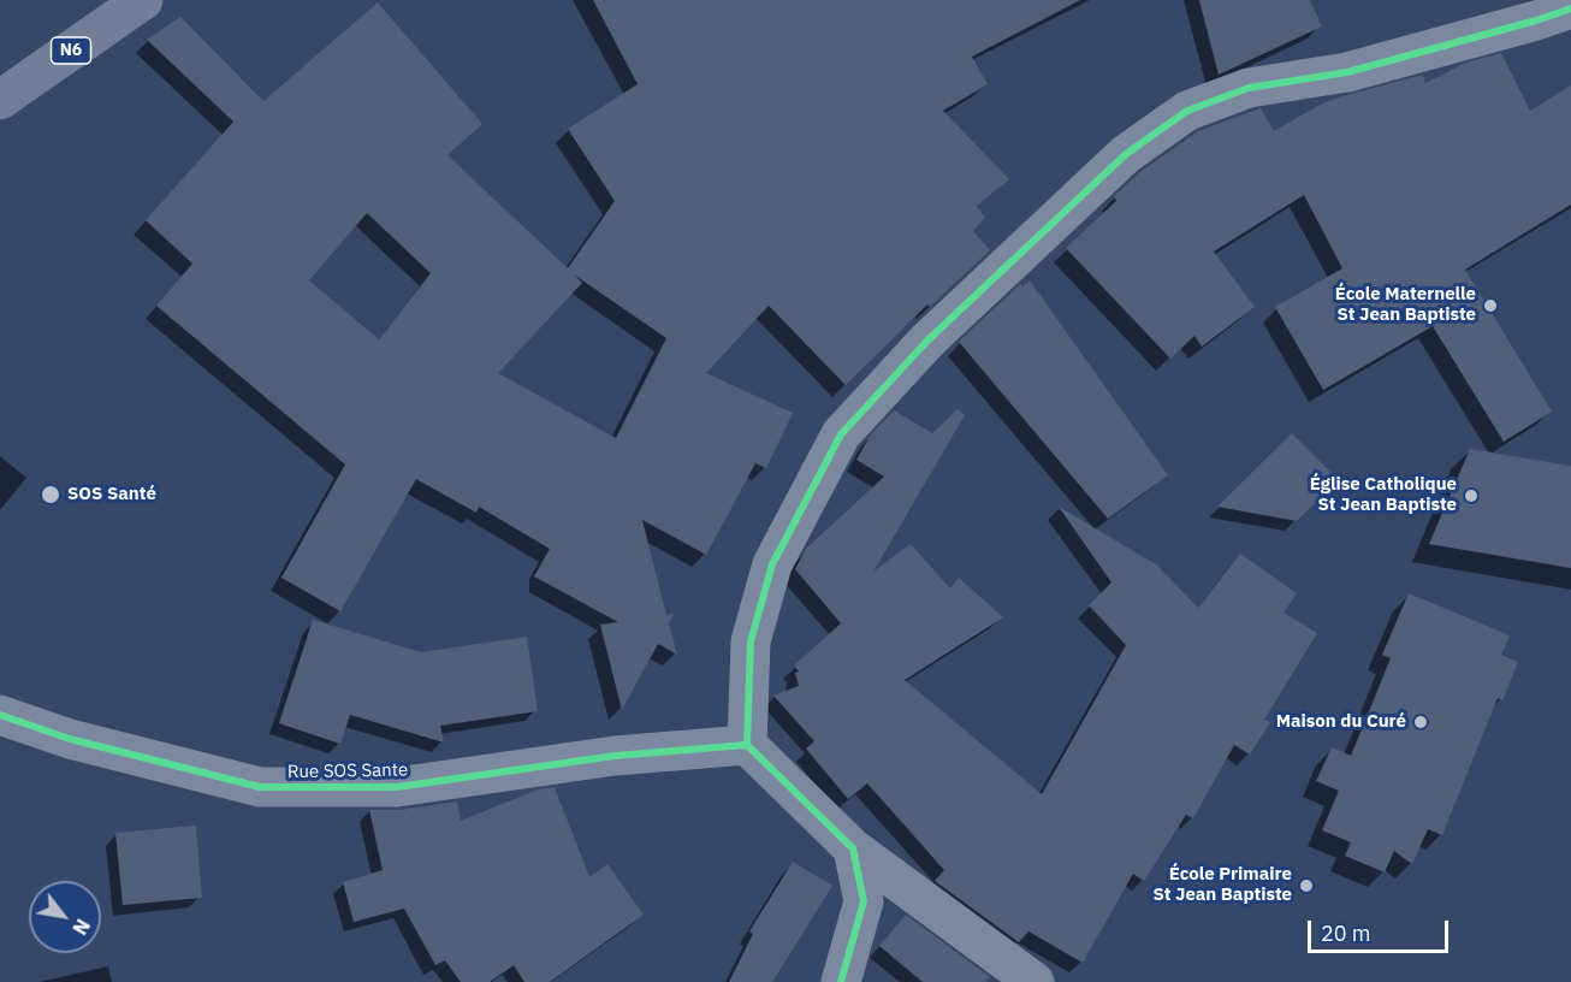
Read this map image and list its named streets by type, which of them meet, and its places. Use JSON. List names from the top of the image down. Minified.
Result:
{"streets":{"highway":["N6"],"street":["Rue SOS Sante"]},"places":["École Maternelle St Jean Baptiste","SOS Santé","Église Catholique St Jean Baptiste","Maison du Curé","École Primaire St Jean Baptiste"],"scale_bar":"20 m","north":"bottom right"}
